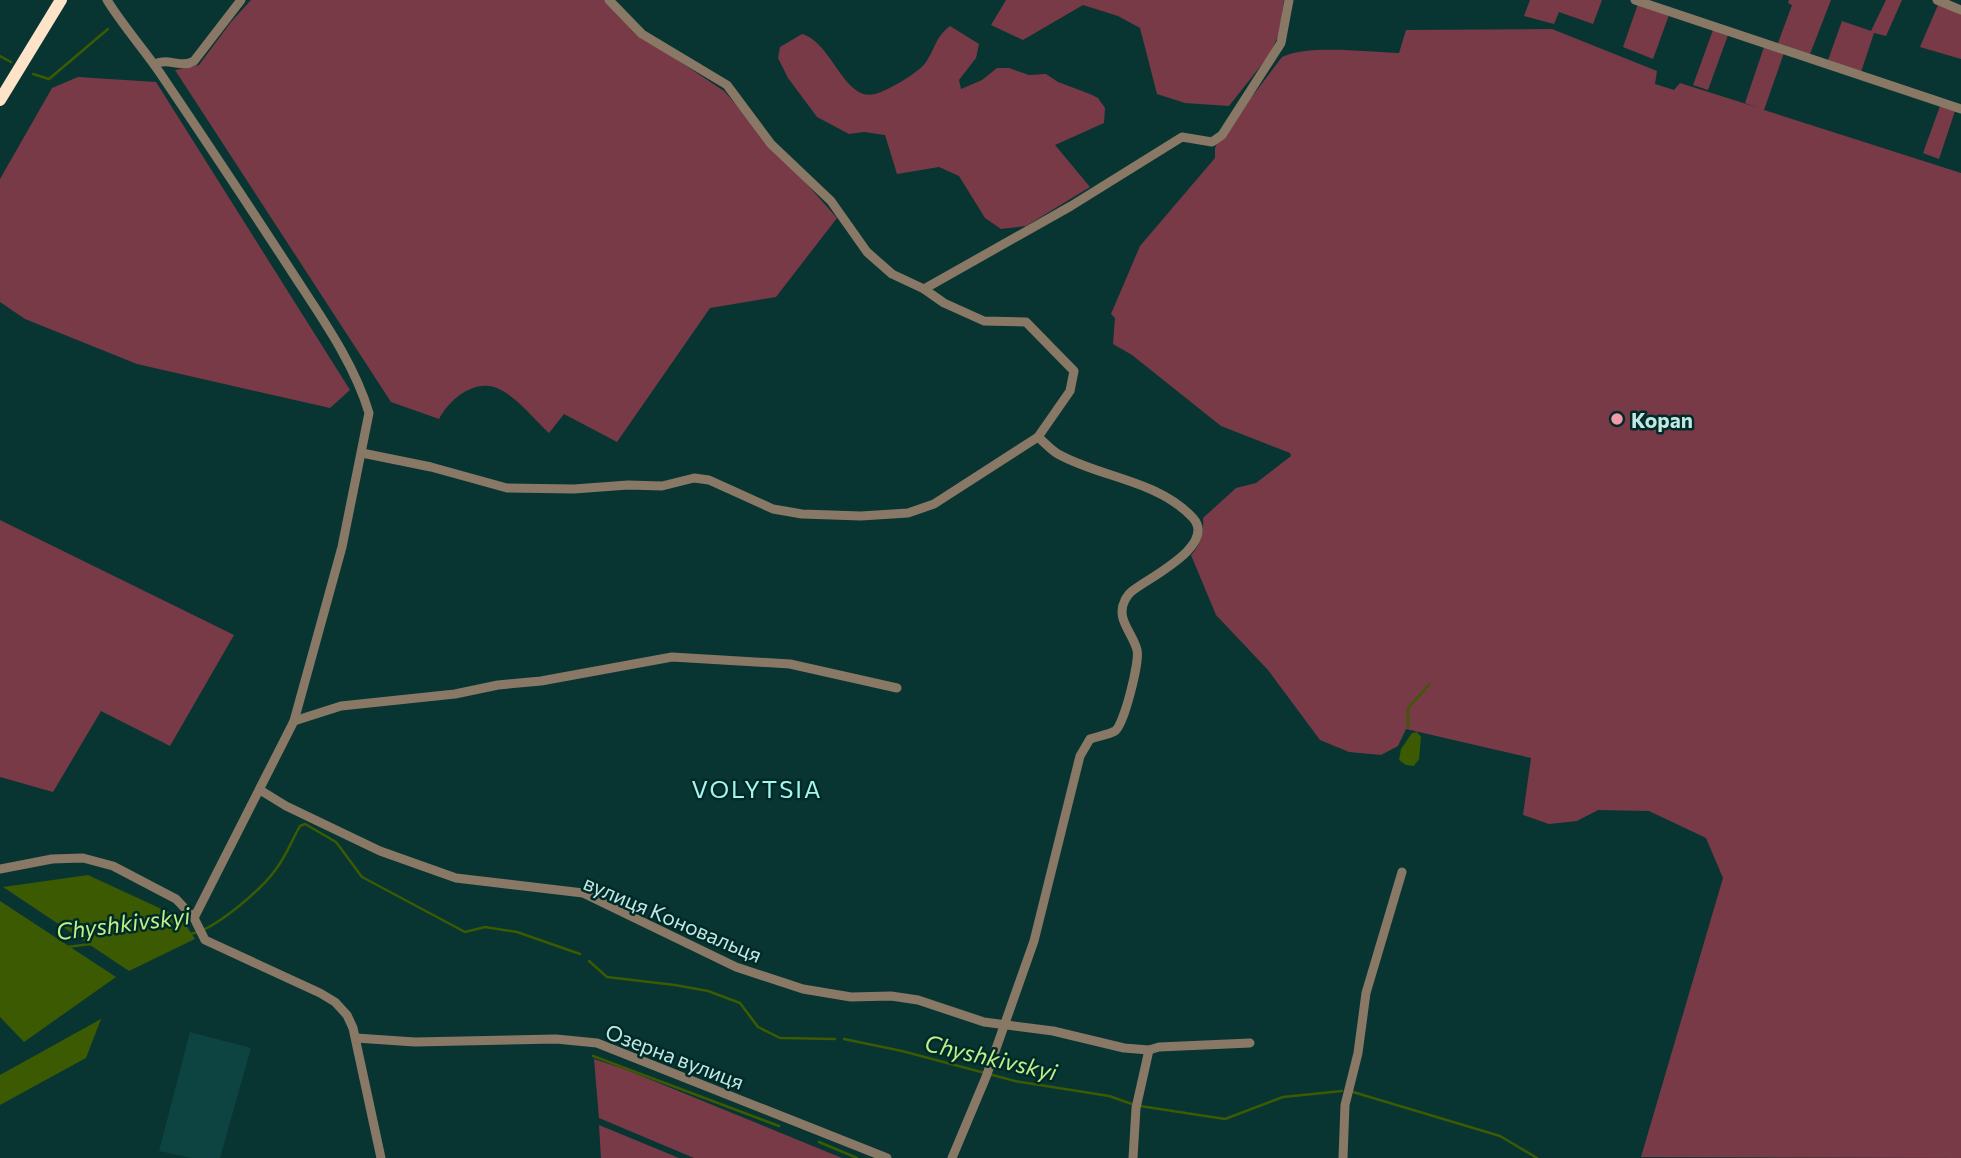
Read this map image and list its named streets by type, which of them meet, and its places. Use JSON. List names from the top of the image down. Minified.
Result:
{"streets":{"street":["вулиця Коновальця","Озерна вулиця"]},"districts":["VOLYTSIA"],"water":["Chyshkivskyi"],"places":["Kopan"]}
